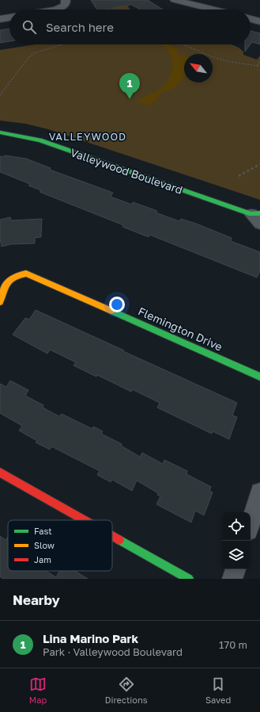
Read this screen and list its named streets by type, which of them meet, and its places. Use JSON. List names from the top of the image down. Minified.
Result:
{"streets":{"street":["Valleywood Boulevard","Flemington Drive"]},"districts":["VALLEYWOOD"],"legend":["Fast","Slow","Jam"],"north":"top left","page":{"search":"Search here","pins":"1","heading":"Nearby","list":[{"mark":"1","name":"Lina Marino Park","note":"Park · Valleywood Boulevard","value":"170 m"}],"nav":["Map","Directions","Saved"]}}
